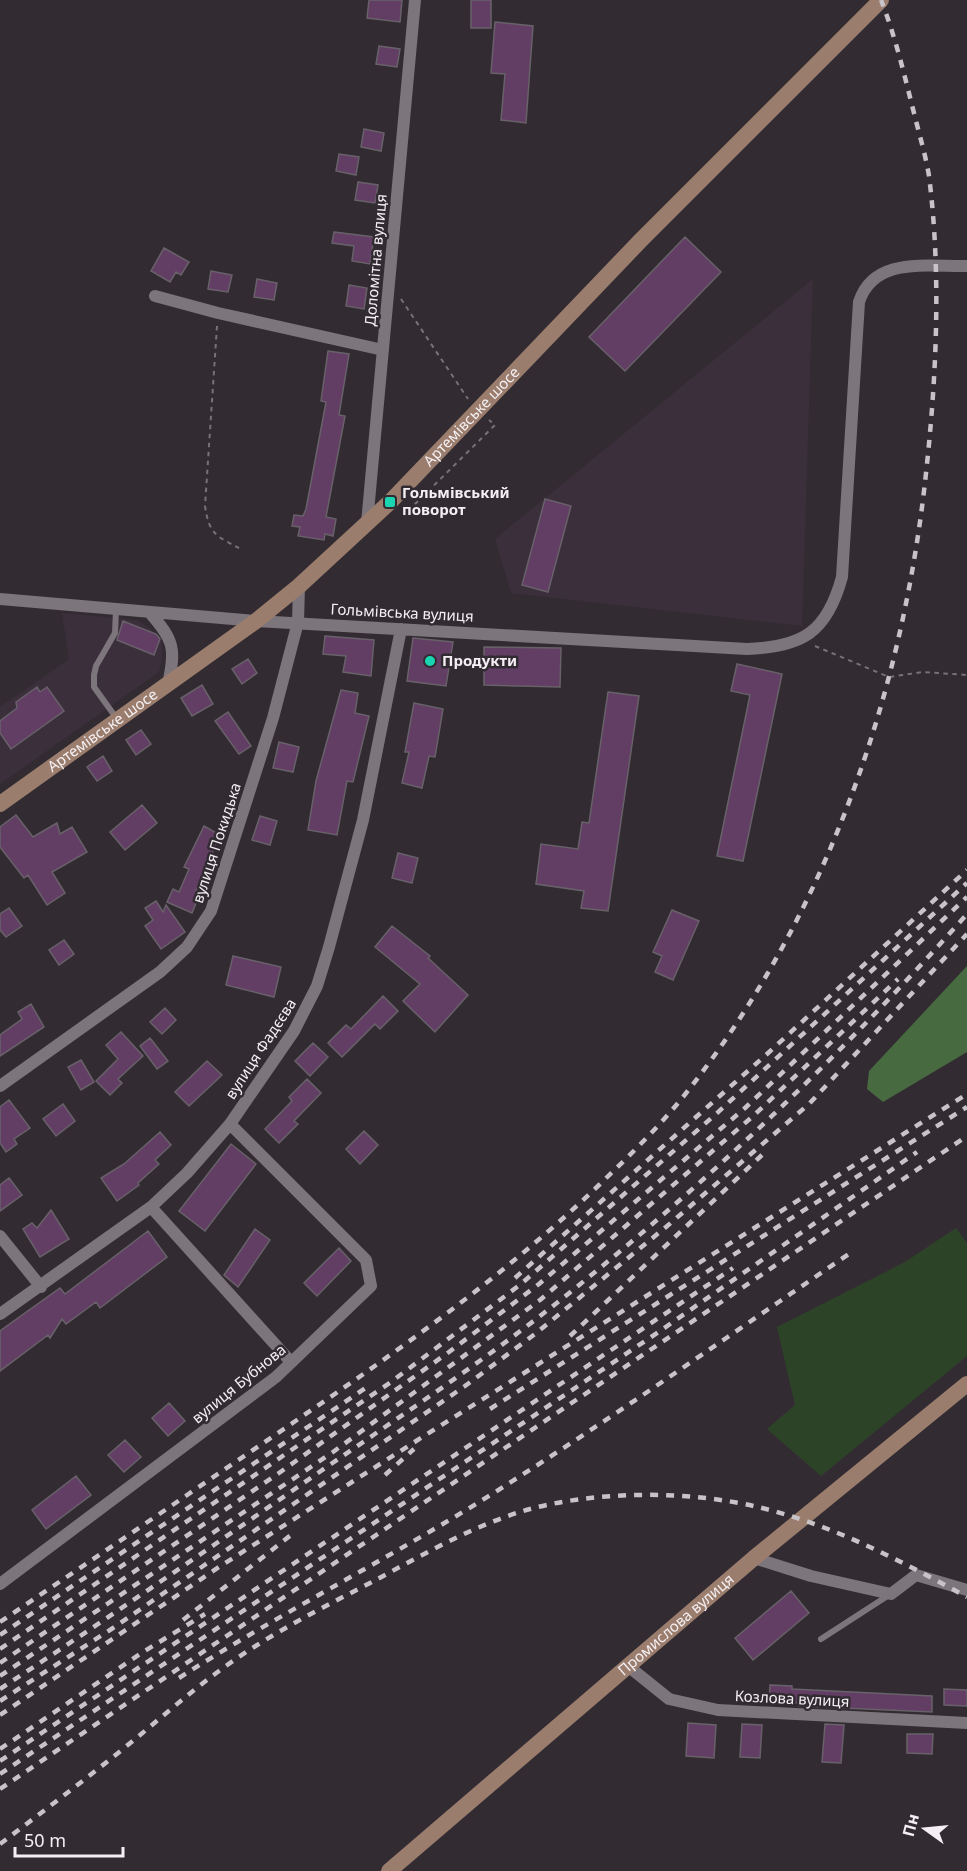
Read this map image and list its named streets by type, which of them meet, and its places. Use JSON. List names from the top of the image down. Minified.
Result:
{"streets":{"main road":["Артемівське шосе","Промислова вулиця"],"street":["Доломітна вулиця","Гольмівська вулиця","вулиця Покидька","вулиця Фадєєва","вулиця Бубнова","Козлова вулиця"]},"crossings":[["Доломітна вулиця","Артемівське шосе"],["Артемівське шосе","Гольмівська вулиця"],["Артемівське шосе","вулиця Покидька"],["Гольмівська вулиця","вулиця Покидька"],["Гольмівська вулиця","вулиця Фадєєва"],["вулиця Фадєєва","вулиця Бубнова"],["Промислова вулиця","Козлова вулиця"]],"places":{"transit":["Гольмівський поворот"],"other":["Продукти"]},"scale_bar":"50 m","north":"left"}
